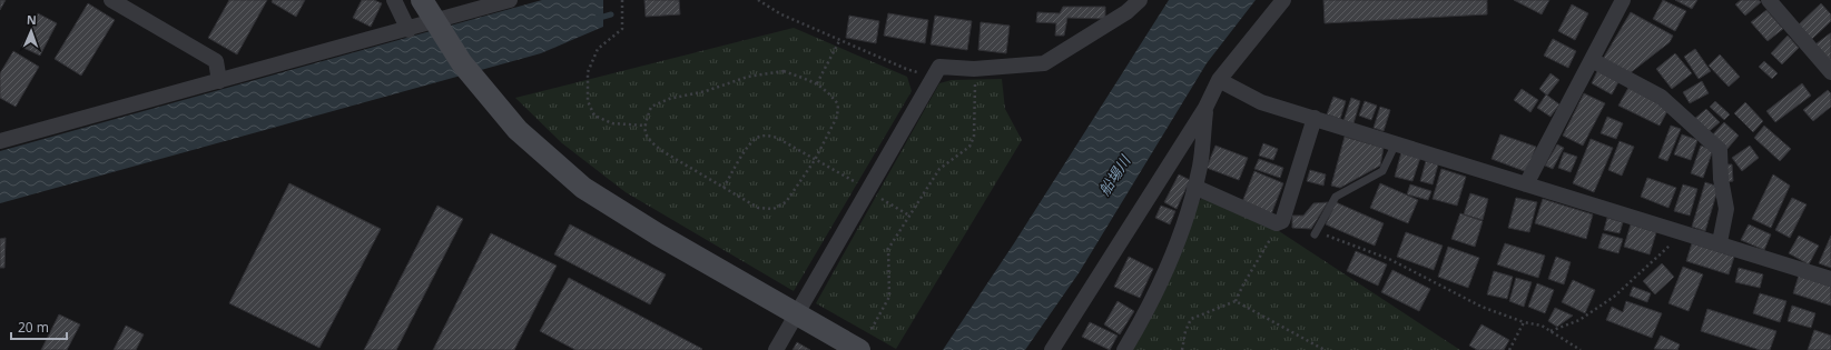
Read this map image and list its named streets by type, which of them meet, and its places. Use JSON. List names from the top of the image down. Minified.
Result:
{"water":["船場川"],"scale_bar":"20 m","north":"top"}
